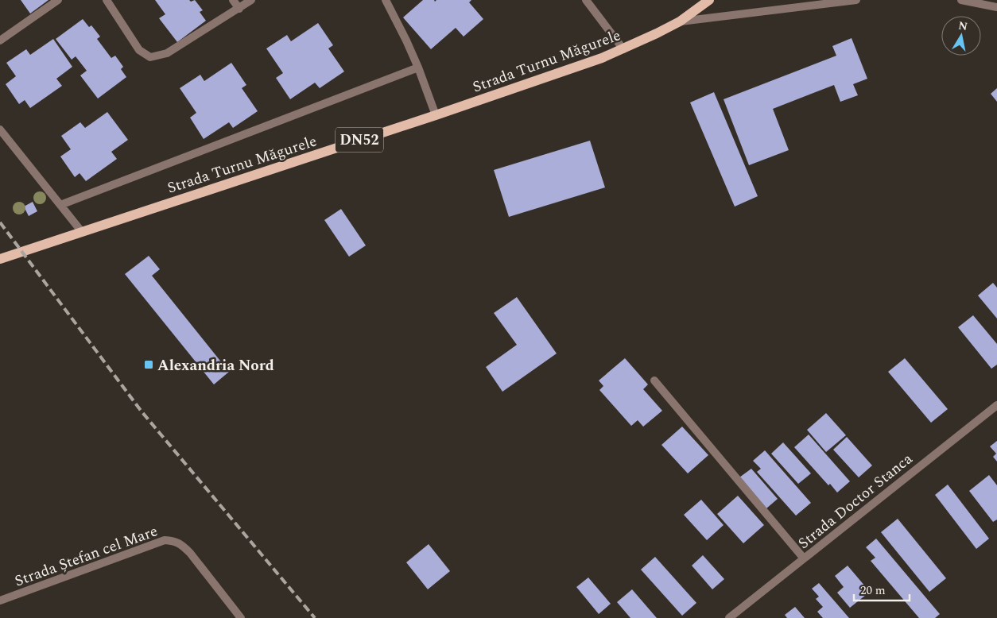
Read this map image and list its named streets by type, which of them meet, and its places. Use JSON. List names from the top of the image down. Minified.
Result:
{"streets":{"main road":["Strada Turnu Măgurele","DN52"],"street":["Strada Doctor Stanca","Strada Ștefan cel Mare"]},"places":{"transit":["Alexandria Nord"]},"scale_bar":"20 m","north":"top"}
